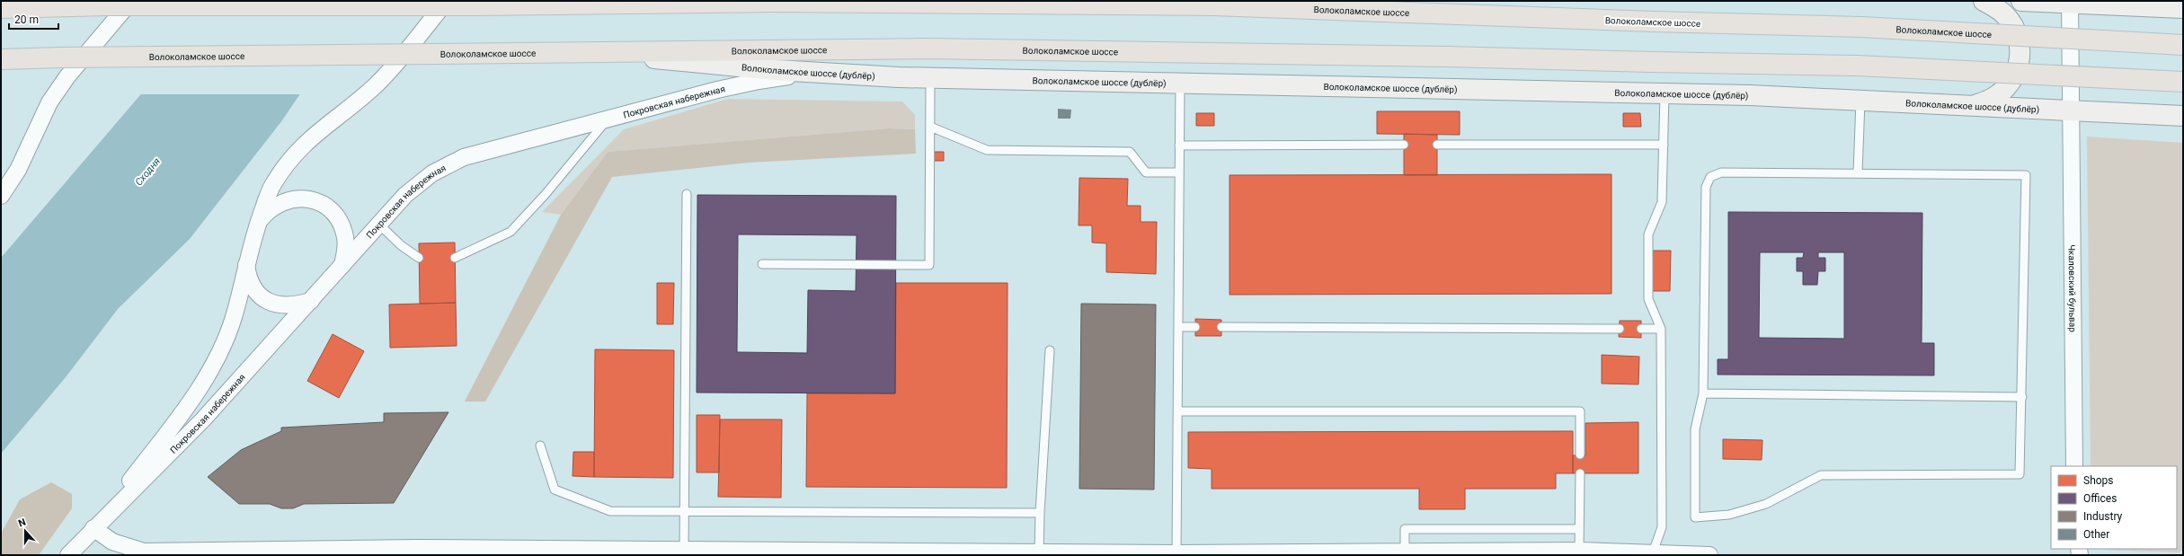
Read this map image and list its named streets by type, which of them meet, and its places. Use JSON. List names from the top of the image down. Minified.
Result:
{"streets":{"main road":["Волоколамское шоссе"],"street":["Волоколамское шоссе (дублёр)","Покровская набережная","Чкаловский бульвар"]},"crossings":[["Волоколамское шоссе","Волоколамское шоссе (дублёр)"],["Волоколамское шоссе (дублёр)","Покровская набережная"],["Волоколамское шоссе (дублёр)","Чкаловский бульвар"]],"water":["Сходня"],"legend":["Shops","Offices","Industry","Other"],"scale_bar":"20 m","north":"top"}
